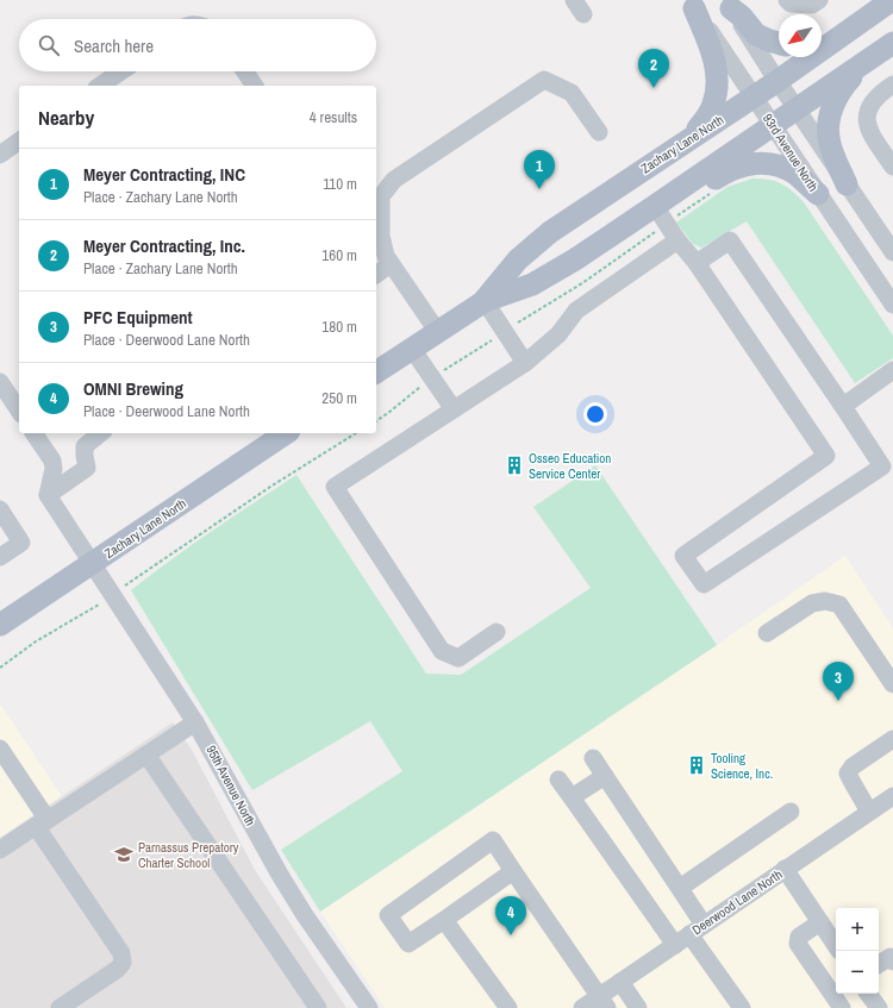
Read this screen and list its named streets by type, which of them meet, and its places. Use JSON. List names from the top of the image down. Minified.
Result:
{"streets":{"main road":["Zachary Lane North"],"street":["93rd Avenue North","95th Avenue North","Deerwood Lane North"]},"crossings":[["Zachary Lane North","93rd Avenue North"],["Zachary Lane North","95th Avenue North"]],"places":{"building":["Osseo Education Service Center","Tooling Science, Inc."],"school or university":["Parnassus Prepatory Charter School"]},"north":"bottom left","page":{"search":"Search here","pins":["2","1","3","4"],"heading":["Nearby","4 results"],"list":[{"mark":"1","name":"Meyer Contracting, INC","note":"Place · Zachary Lane North","value":"110 m"},{"mark":"2","name":"Meyer Contracting, Inc.","note":"Place · Zachary Lane North","value":"160 m"},{"mark":"3","name":"PFC Equipment","note":"Place · Deerwood Lane North","value":"180 m"},{"mark":"4","name":"OMNI Brewing","note":"Place · Deerwood Lane North","value":"250 m"}],"map_buttons":["+","−"]}}
